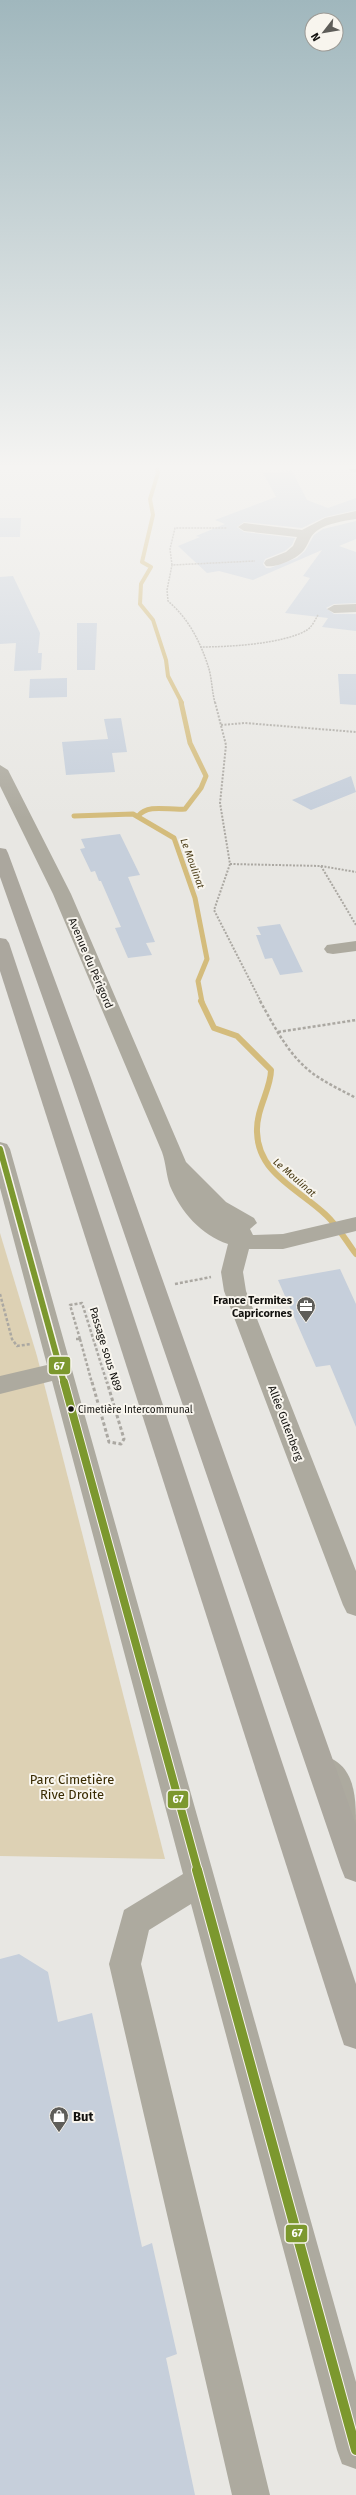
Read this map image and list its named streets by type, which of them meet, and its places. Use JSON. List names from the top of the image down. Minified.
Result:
{"streets":{"street":["Avenue du Périgord","Allée Gutenberg"],"path":["Passage sous N89"]},"crossings":[["Avenue du Périgord","Allée Gutenberg"]],"water":["Le Moulinat"],"parks":["Parc Cimetière Rive Droite"],"places":{"office":["France Termites Capricornes"],"other":["Cimetière Intercommunal"],"shop":["But"]},"lines":["transit line 67"],"north":"bottom left"}
